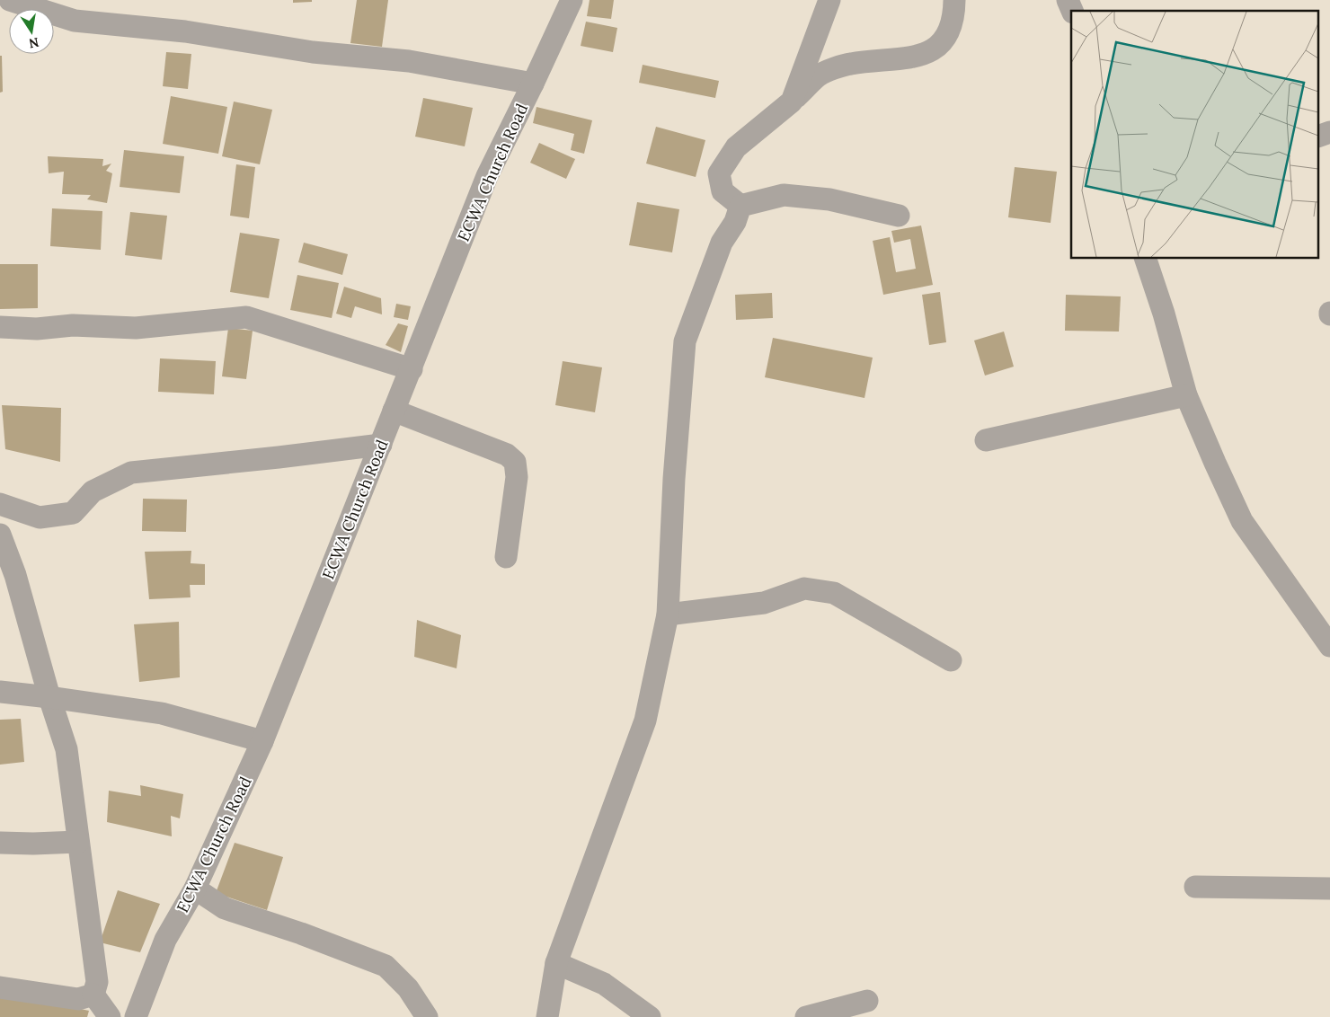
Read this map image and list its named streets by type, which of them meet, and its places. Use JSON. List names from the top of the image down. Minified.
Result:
{"streets":{"street":["ECWA Church Road"]},"north":"bottom"}
